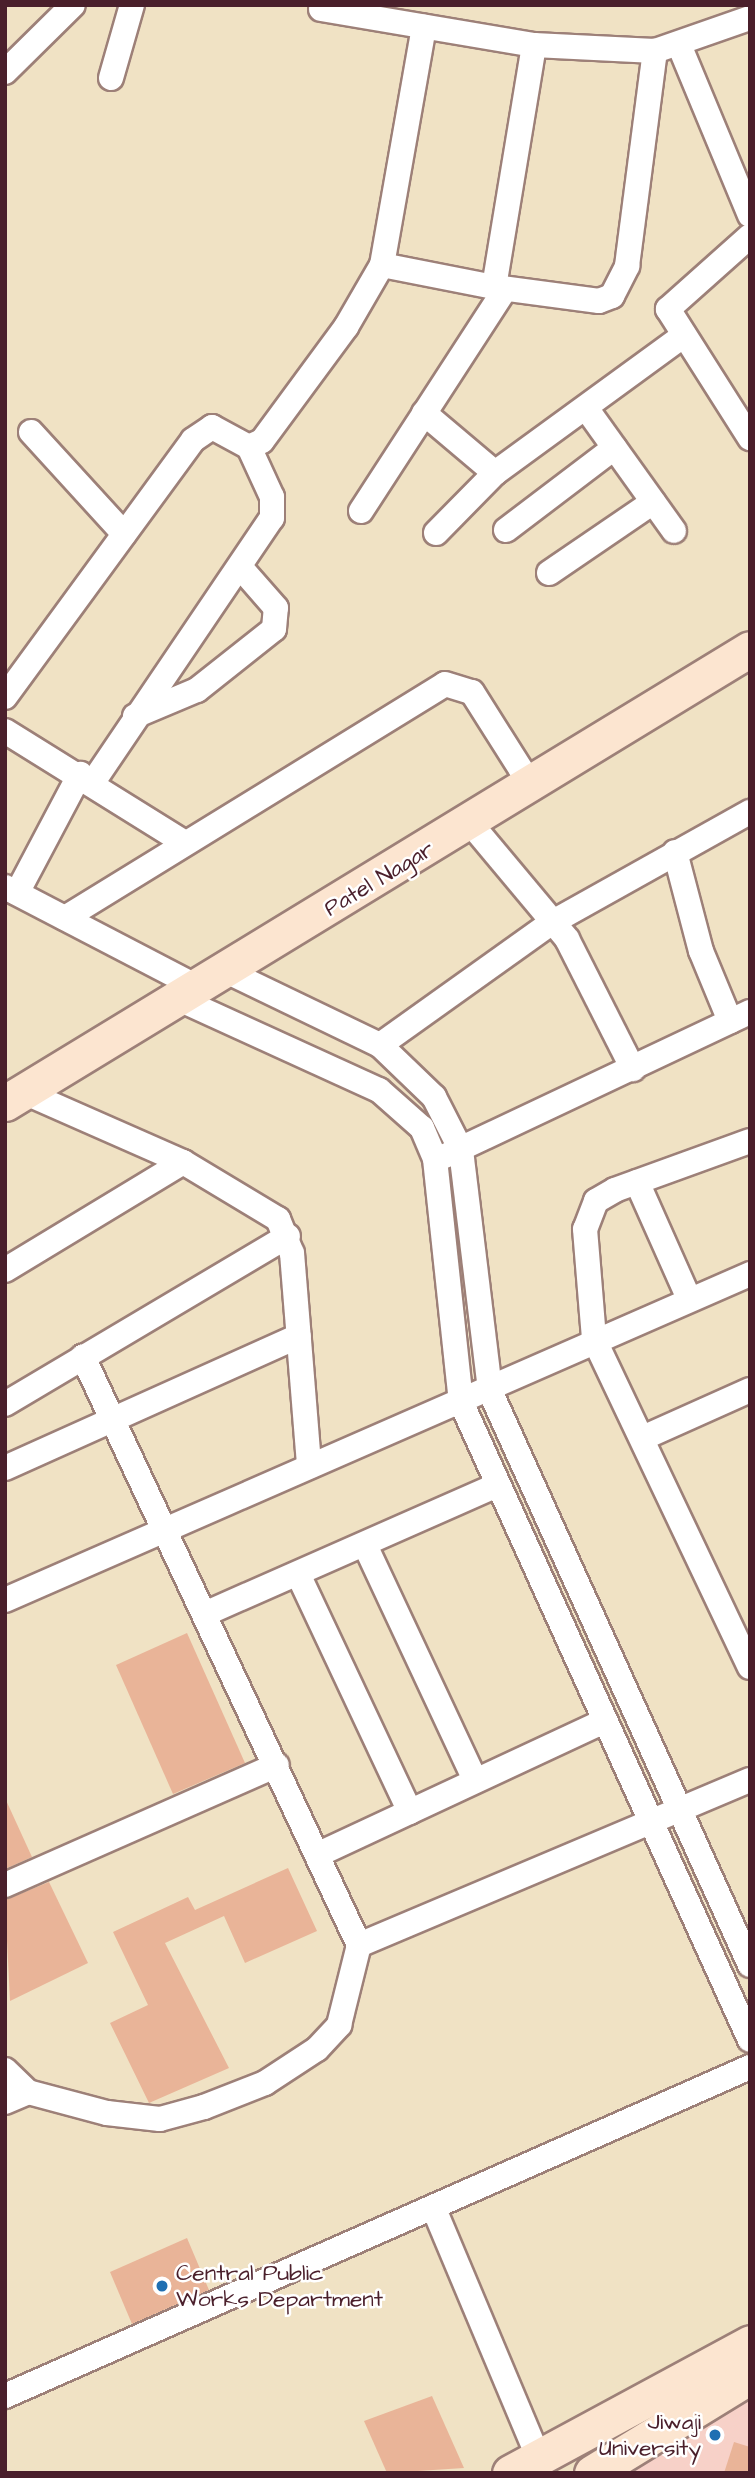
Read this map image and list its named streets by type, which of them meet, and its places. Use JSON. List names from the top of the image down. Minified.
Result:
{"streets":{"street":["Patel Nagar"]},"places":["Central Public Works Department","Jiwaji University"]}
